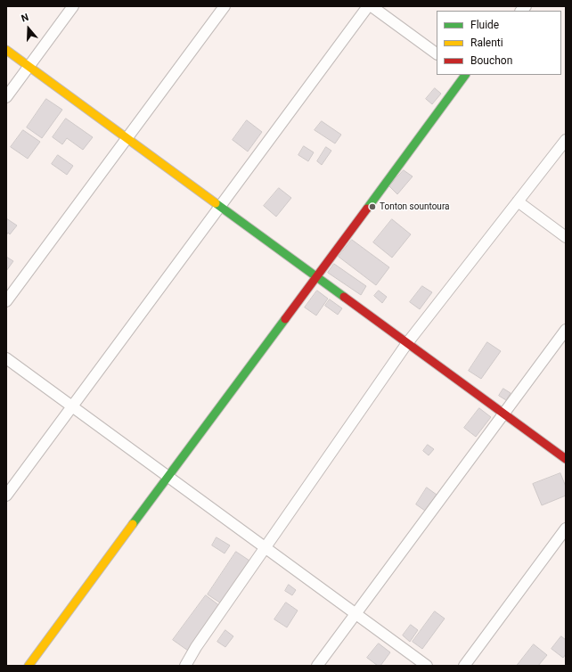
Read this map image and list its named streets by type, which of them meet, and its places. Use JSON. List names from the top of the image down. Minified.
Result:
{"places":["Tonton sountoura"],"legend":["Fluide","Ralenti","Bouchon"],"north":"top"}
